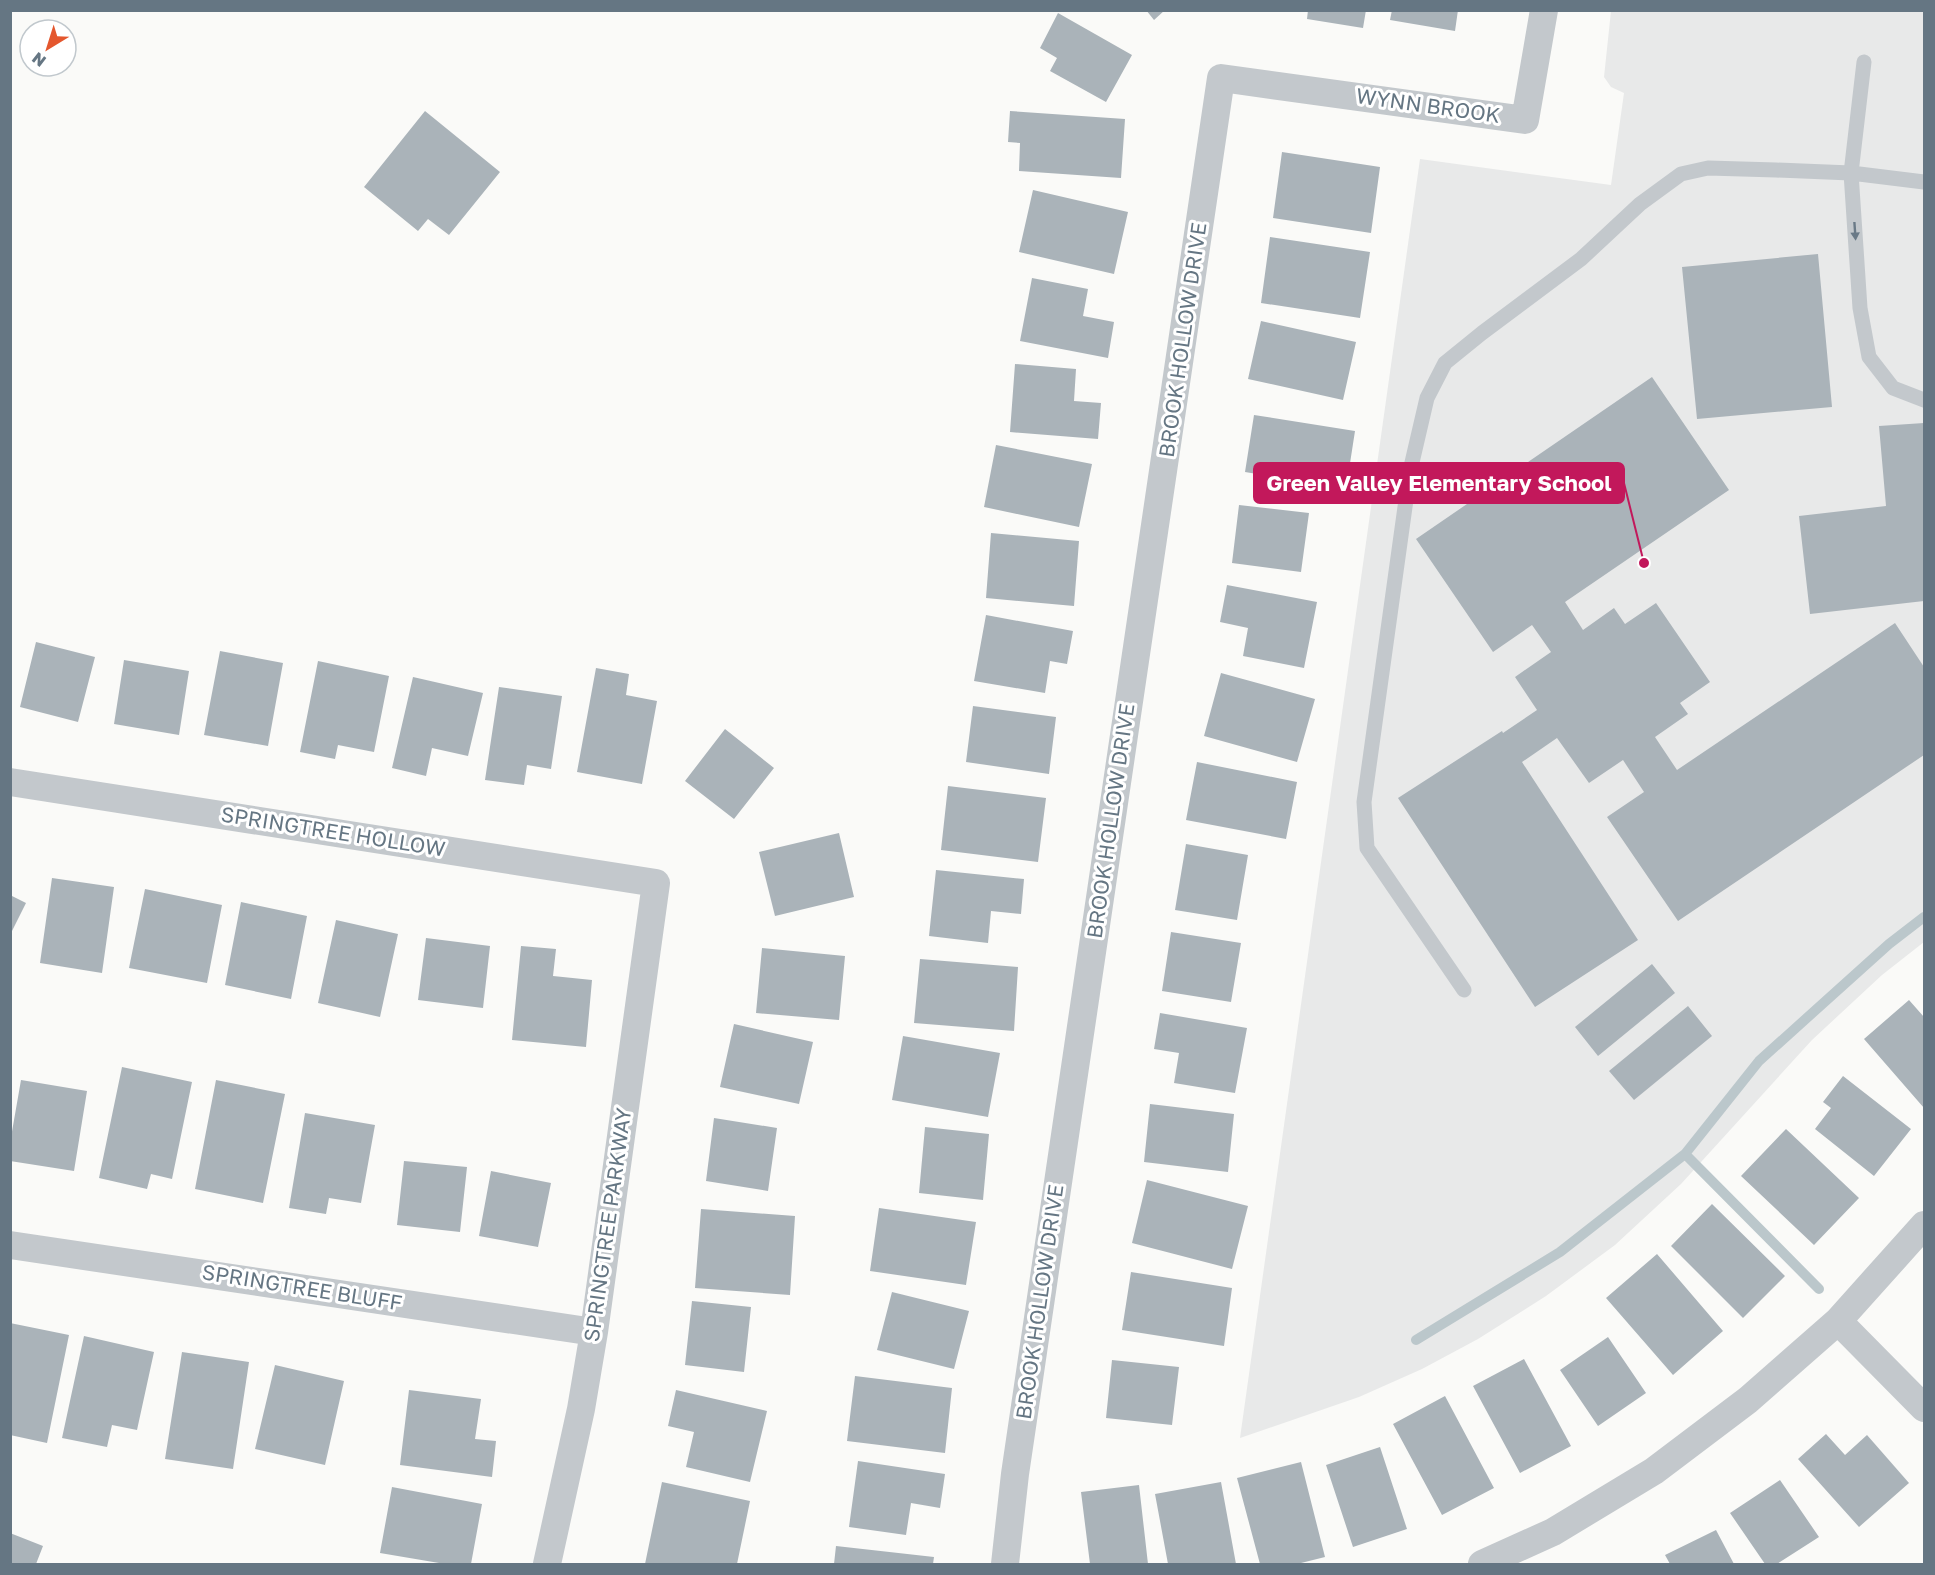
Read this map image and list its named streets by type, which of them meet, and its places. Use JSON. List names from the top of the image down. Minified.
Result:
{"streets":{"street":["WYNN BROOK","BROOK HOLLOW DRIVE","SPRINGTREE HOLLOW","SPRINGTREE PARKWAY","SPRINGTREE BLUFF"]},"crossings":[["WYNN BROOK","BROOK HOLLOW DRIVE"],["SPRINGTREE HOLLOW","SPRINGTREE PARKWAY"],["SPRINGTREE PARKWAY","SPRINGTREE BLUFF"]],"places":["Green Valley Elementary School"],"north":"bottom left"}
